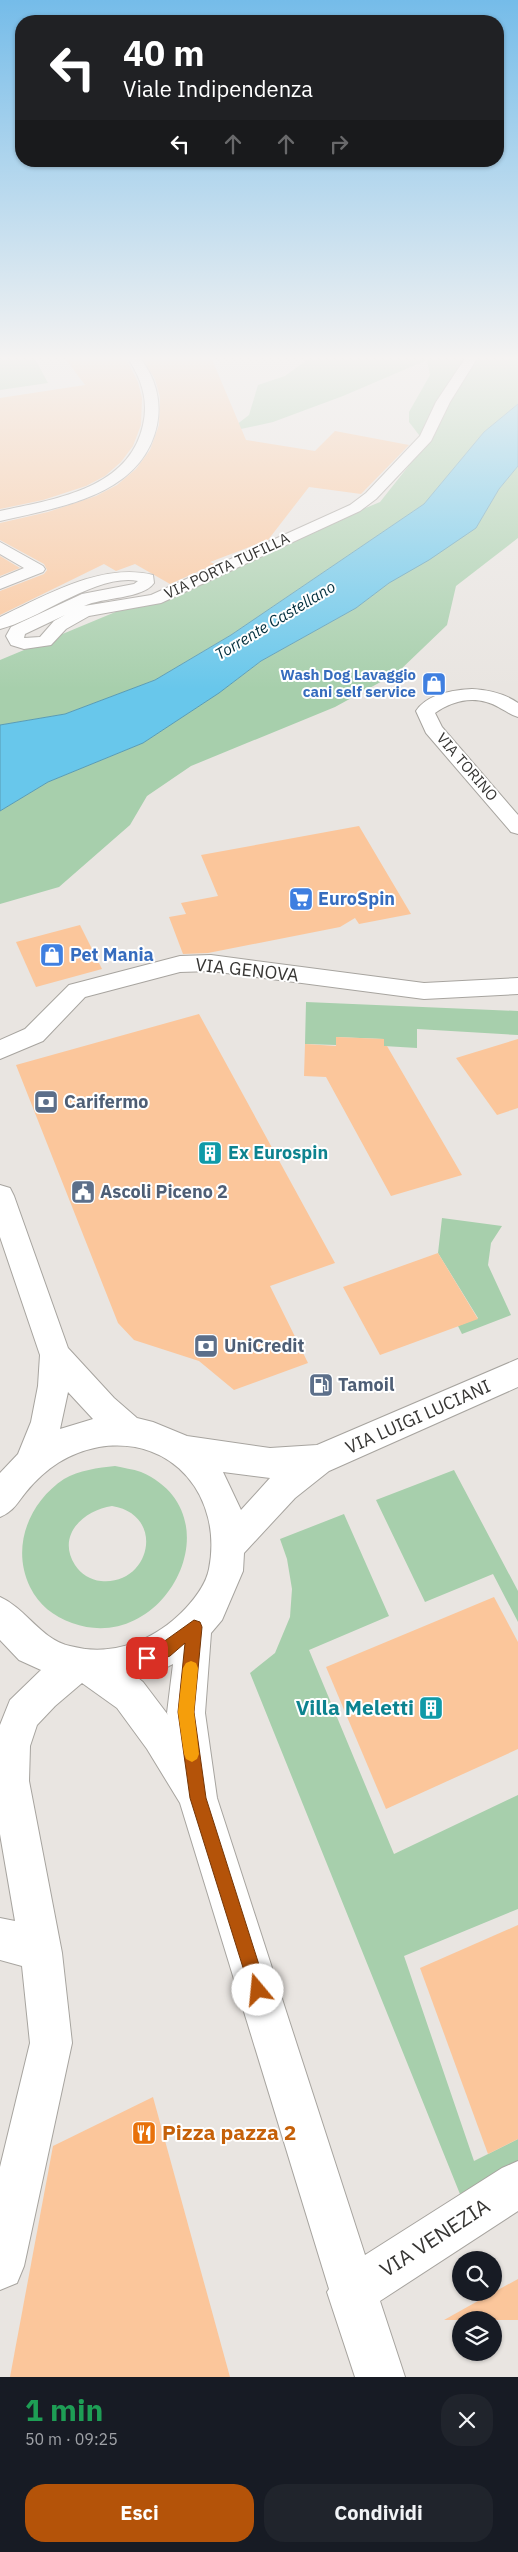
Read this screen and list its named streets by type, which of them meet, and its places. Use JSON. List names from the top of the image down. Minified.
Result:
{"streets":{"street":["VIA PORTA TUFILLA","VIA TORINO","VIA GENOVA","VIA LUIGI LUCIANI","VIA VENEZIA"]},"water":["Torrente Castellano"],"places":{"shop":["Wash Dog Lavaggio cani self service","Pet Mania"],"supermarket":["EuroSpin"],"bank":["Carifermo","UniCredit"],"building":["Ex Eurospin","Villa Meletti"],"public building":["Ascoli Piceno 2"],"fuel station":["Tamoil"],"restaurant":["Pizza pazza 2"]},"page":{"turn":["40 m","Viale Indipendenza"],"heading":["1 min","50 m · 09:25"],"buttons":["Esci","Condividi"]}}
